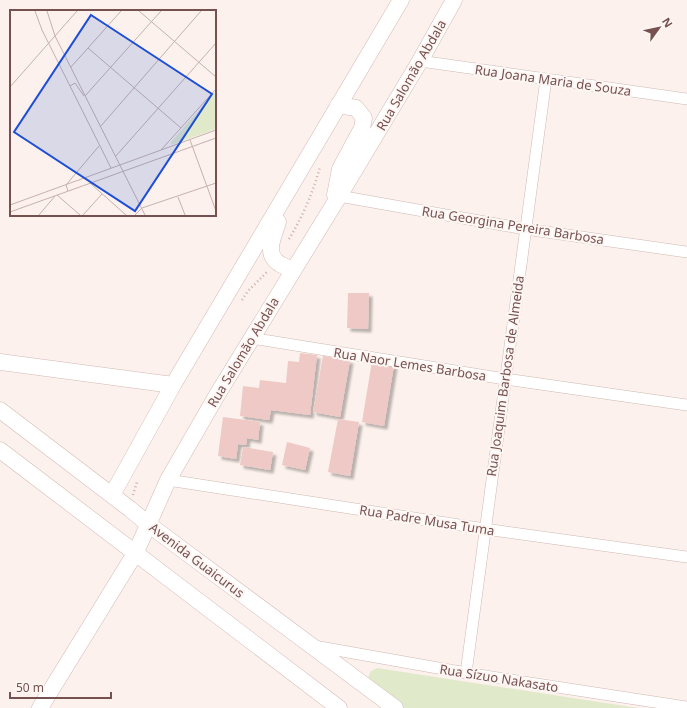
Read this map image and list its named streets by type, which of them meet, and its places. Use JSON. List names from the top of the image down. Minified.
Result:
{"streets":{"street":["Rua Salomão Abdala","Rua Joana Maria de Souza","Rua Georgina Pereira Barbosa","Rua Naor Lemes Barbosa","Rua Joaquim Barbosa de Almeida","Rua Padre Musa Tuma","Avenida Guaicurus","Rua Sízuo Nakasato"]},"crossings":[["Rua Salomão Abdala","Rua Joana Maria de Souza"],["Rua Salomão Abdala","Rua Georgina Pereira Barbosa"],["Rua Salomão Abdala","Rua Naor Lemes Barbosa"],["Rua Salomão Abdala","Rua Padre Musa Tuma"],["Rua Salomão Abdala","Avenida Guaicurus"],["Rua Joana Maria de Souza","Rua Joaquim Barbosa de Almeida"],["Rua Georgina Pereira Barbosa","Rua Joaquim Barbosa de Almeida"],["Rua Naor Lemes Barbosa","Rua Joaquim Barbosa de Almeida"],["Rua Joaquim Barbosa de Almeida","Rua Padre Musa Tuma"],["Rua Joaquim Barbosa de Almeida","Rua Sízuo Nakasato"],["Avenida Guaicurus","Rua Sízuo Nakasato"]],"scale_bar":"50 m","north":"top right"}
